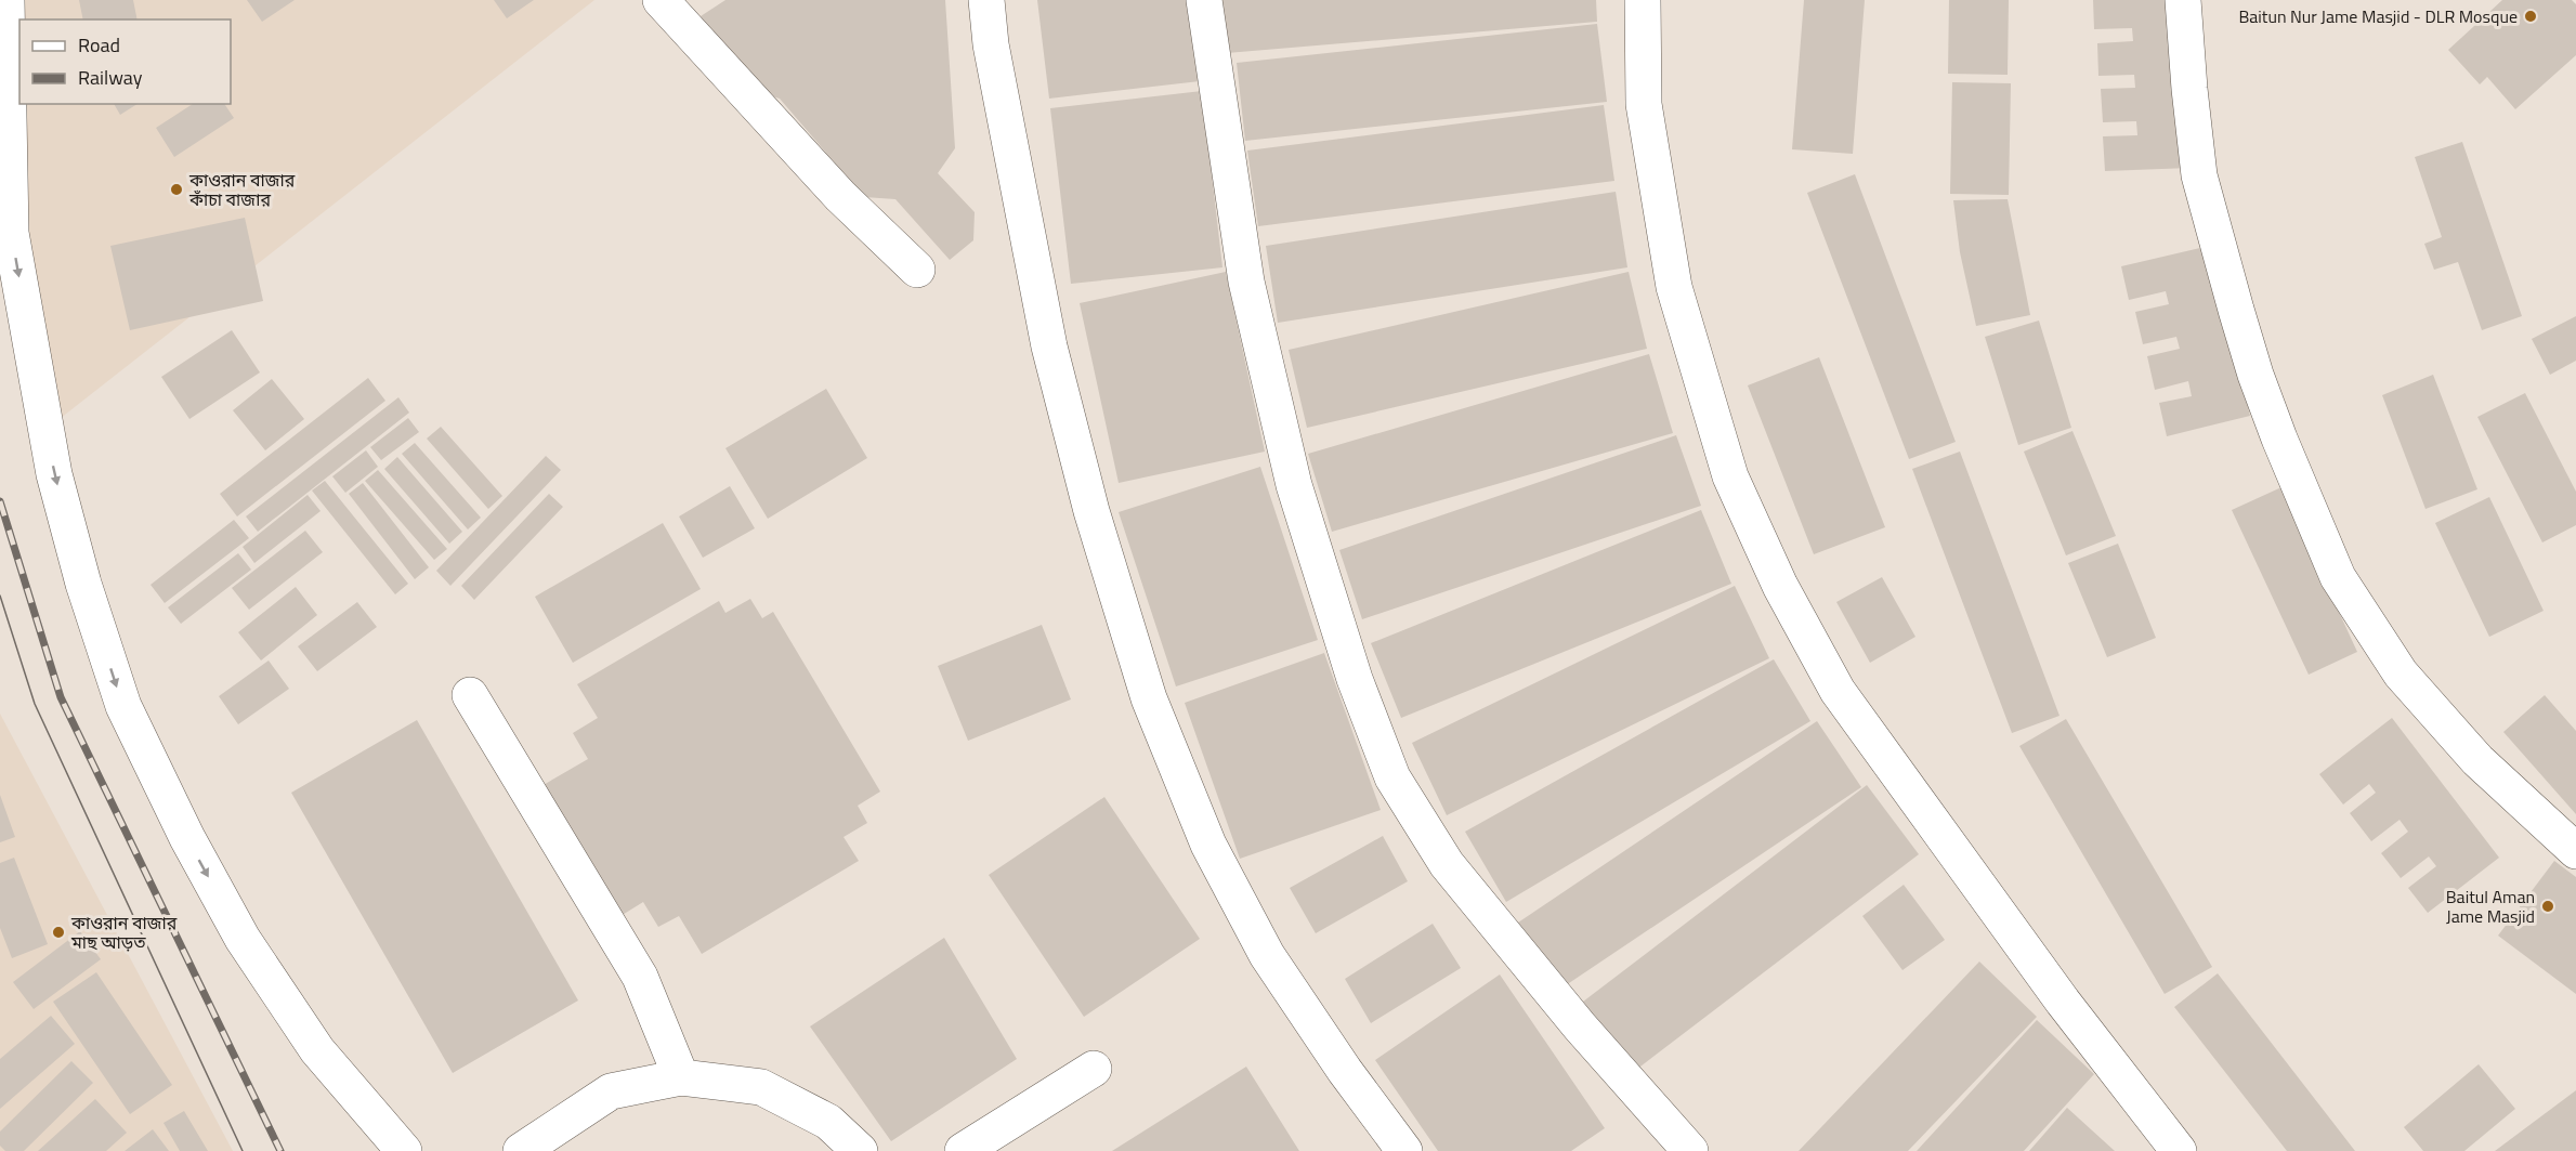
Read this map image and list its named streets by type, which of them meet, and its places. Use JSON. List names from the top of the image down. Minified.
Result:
{"places":["Baitun Nur Jame Masjid - DLR Mosque","কাওরান বাজার কাঁচা বাজার","Baitul Aman Jame Masjid","কাওরান বাজার মাছ আড়ত"],"legend":["Road","Railway"]}
